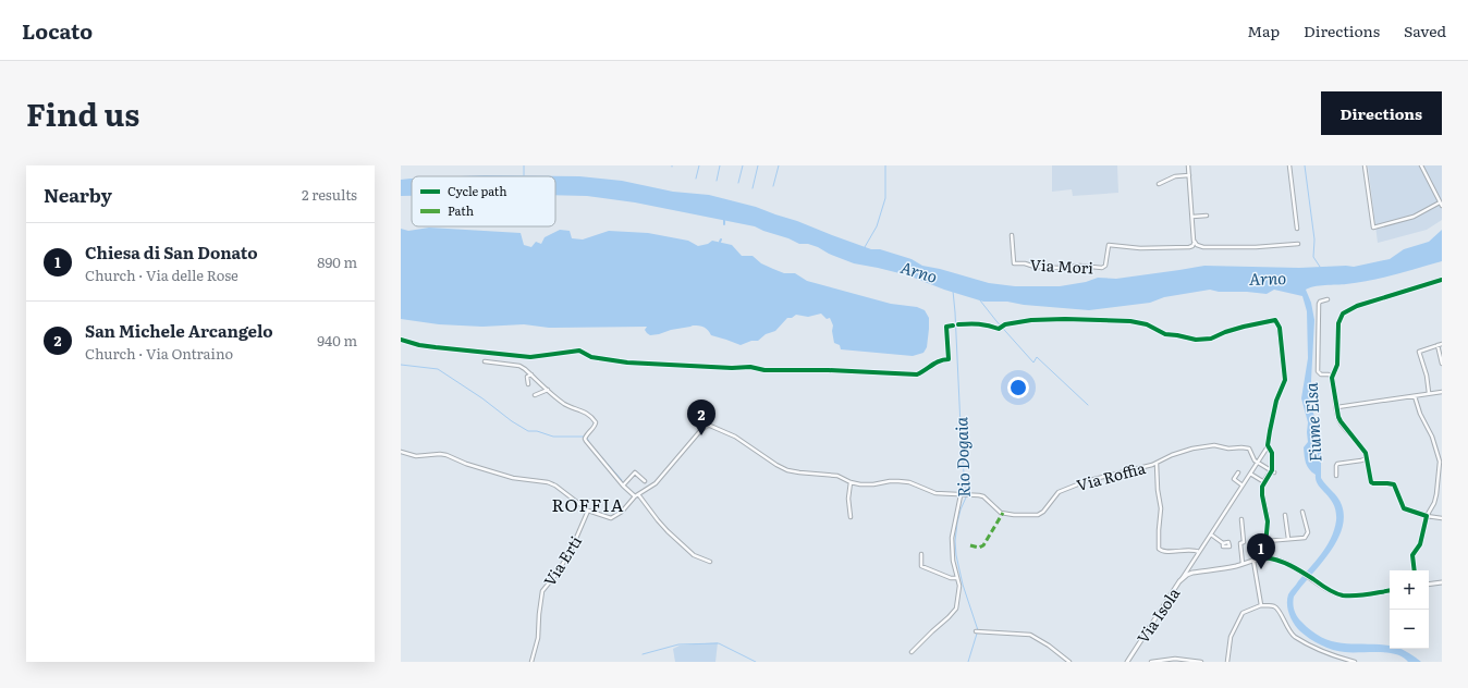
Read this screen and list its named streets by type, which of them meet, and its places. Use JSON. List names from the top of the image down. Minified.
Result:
{"streets":{"street":["Via Mori","Via Roffia","Via Erti","Via Isola"]},"crossings":[["Via Roffia","Via Isola"]],"districts":["ROFFIA"],"water":["Arno","Fiume Elsa","Rio Dogaia"],"legend":["Cycle path","Path"],"page":{"header":"Locato","nav":["Map","Directions","Saved"],"title":"Find us","buttons":"Directions","heading":["Nearby","2 results"],"list":[{"mark":"1","name":"Chiesa di San Donato","note":"Church · Via delle Rose","value":"890 m"},{"mark":"2","name":"San Michele Arcangelo","note":"Church · Via Ontraino","value":"940 m"}],"pins":["2","1"],"map_buttons":["+","−"]}}
